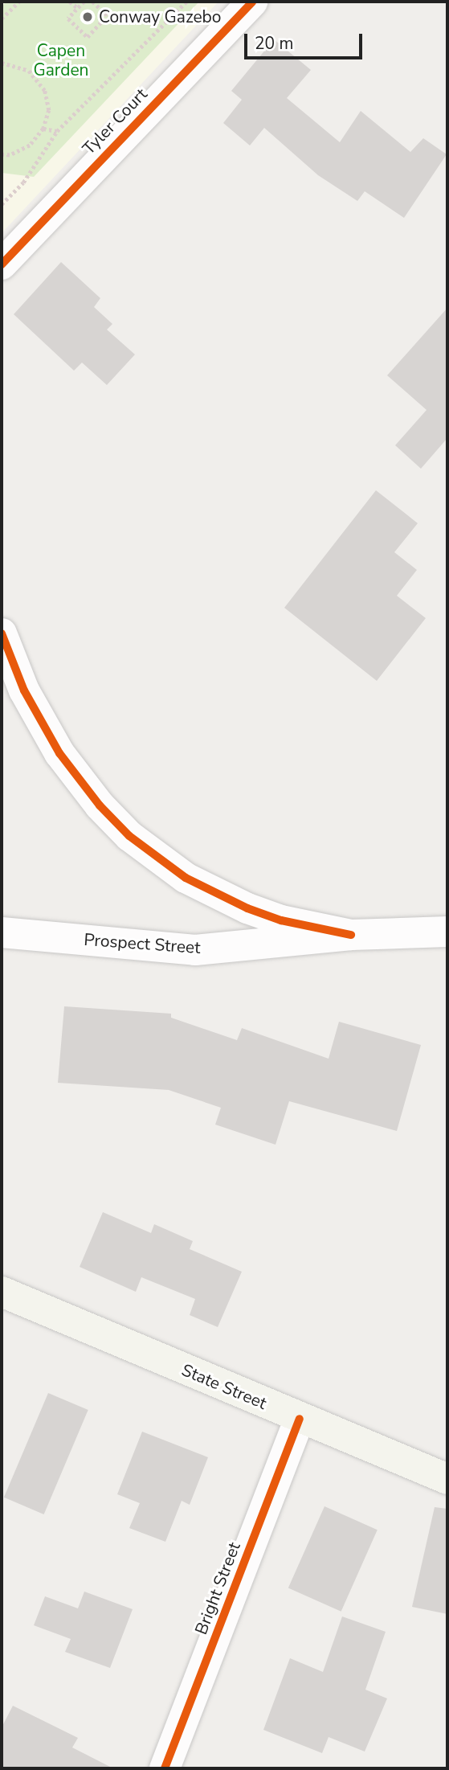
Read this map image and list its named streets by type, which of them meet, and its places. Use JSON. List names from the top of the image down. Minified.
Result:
{"streets":{"main road":["State Street"],"street":["Tyler Court","Prospect Street","Bright Street"]},"crossings":[["State Street","Bright Street"]],"parks":["Capen Garden"],"places":["Conway Gazebo"],"scale_bar":"20 m"}
